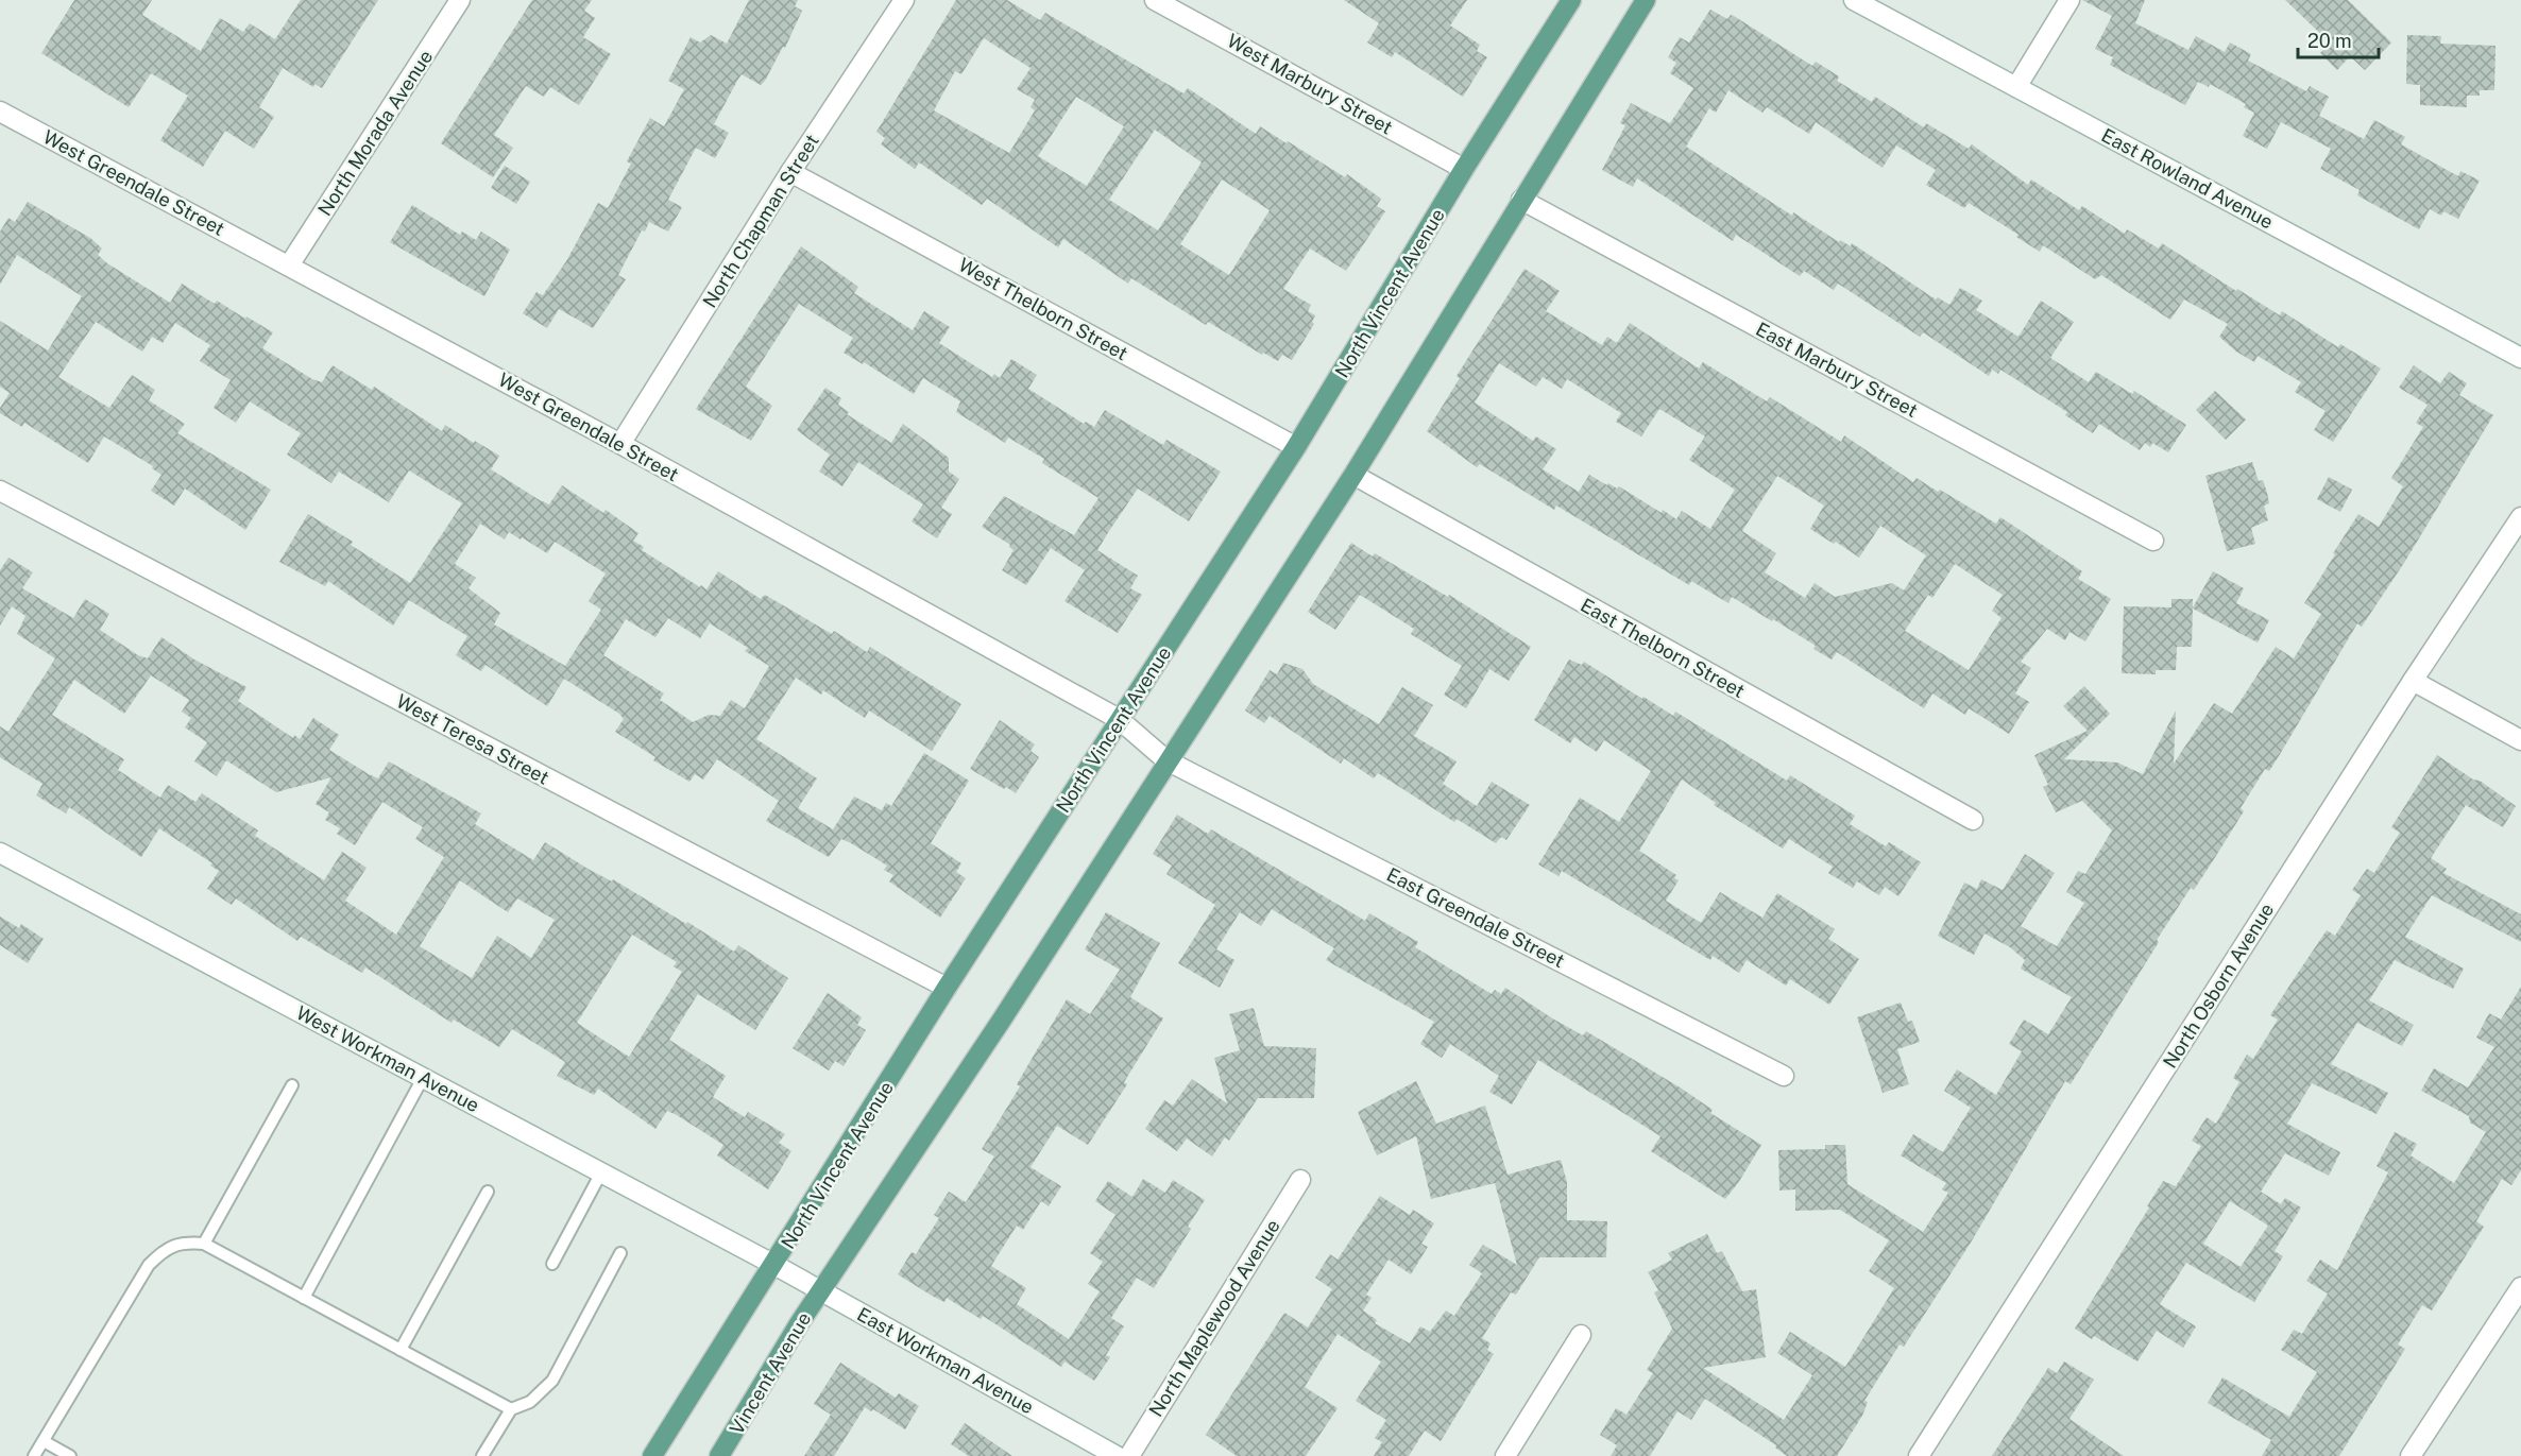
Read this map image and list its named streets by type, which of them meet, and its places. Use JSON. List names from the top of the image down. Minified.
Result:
{"streets":{"main road":["North Vincent Avenue","Vincent Avenue"],"street":["West Marbury Street","North Morada Avenue","East Rowland Avenue","West Greendale Street","North Chapman Street","West Thelborn Street","East Marbury Street","East Thelborn Street","West Teresa Street","East Greendale Street","North Osborn Avenue","West Workman Avenue","North Maplewood Avenue","East Workman Avenue"]},"crossings":[["West Marbury Street","North Vincent Avenue"],["North Morada Avenue","West Greendale Street"],["West Greendale Street","North Chapman Street"],["West Greendale Street","North Vincent Avenue"],["West Greendale Street","East Greendale Street"],["North Chapman Street","West Thelborn Street"],["North Vincent Avenue","West Thelborn Street"],["North Vincent Avenue","West Teresa Street"],["North Vincent Avenue","West Workman Avenue"],["North Vincent Avenue","East Workman Avenue"],["West Workman Avenue","East Workman Avenue"],["East Workman Avenue","Vincent Avenue"]],"scale_bar":"20 m"}
